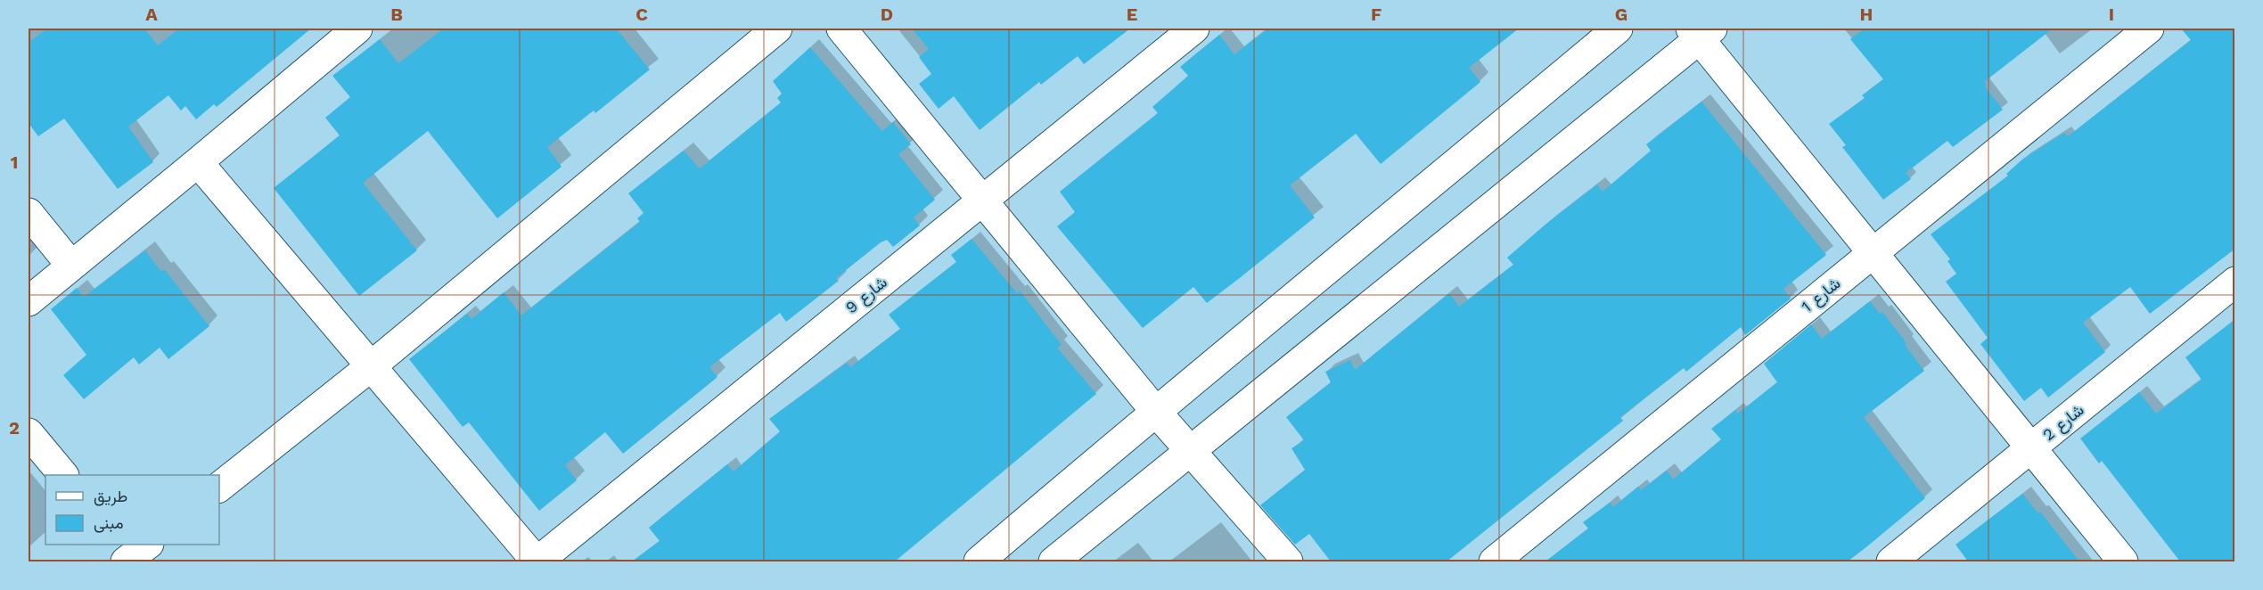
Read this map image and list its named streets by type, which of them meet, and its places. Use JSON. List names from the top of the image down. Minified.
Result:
{"streets":{"street":["شارع 9","شارع 1","شارع 2"]},"legend":["طريق","مبنى"],"grid":{"columns":["A","B","C","D","E","F","G","H","I"],"rows":["1","2"]}}
